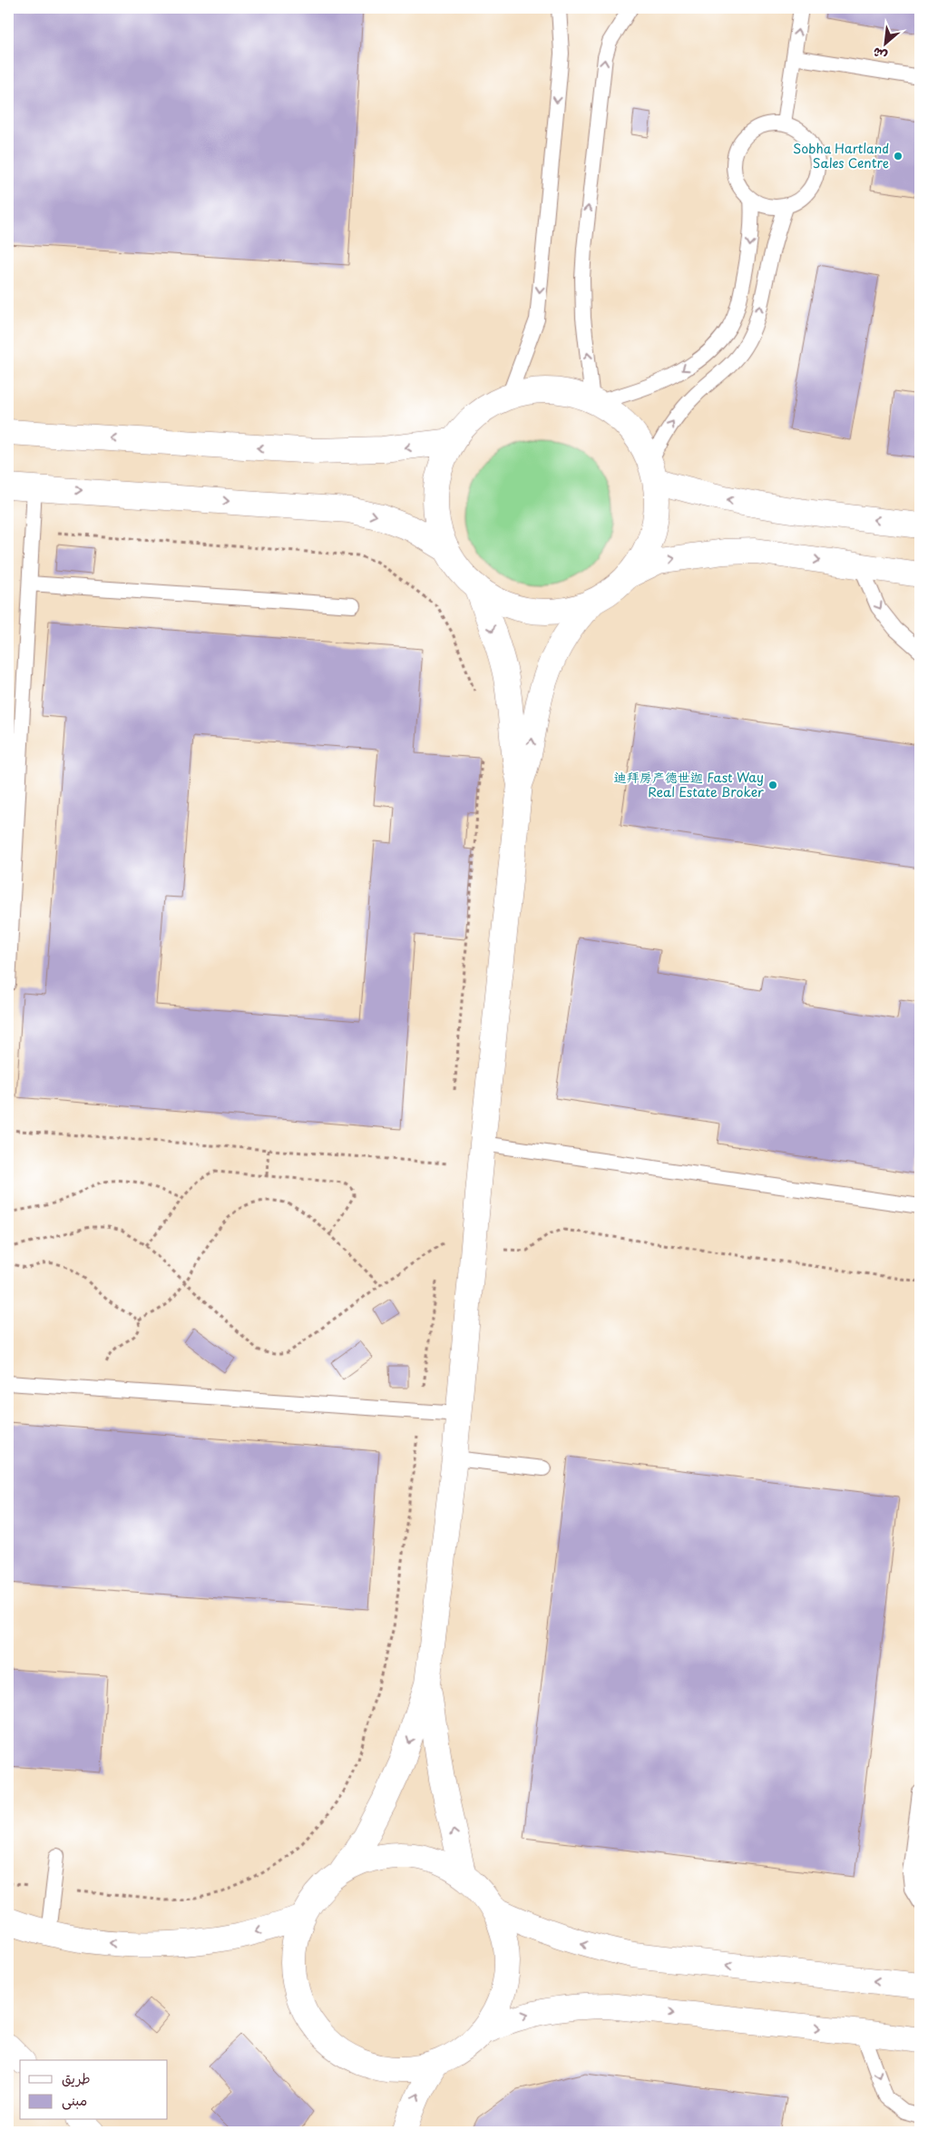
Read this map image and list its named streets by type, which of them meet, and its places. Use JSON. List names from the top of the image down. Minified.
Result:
{"places":["Sobha Hartland Sales Centre","迪拜房产德世迦 Fast Way Real Estate Broker"],"legend":["طريق","مبنى"],"north":"bottom left"}
